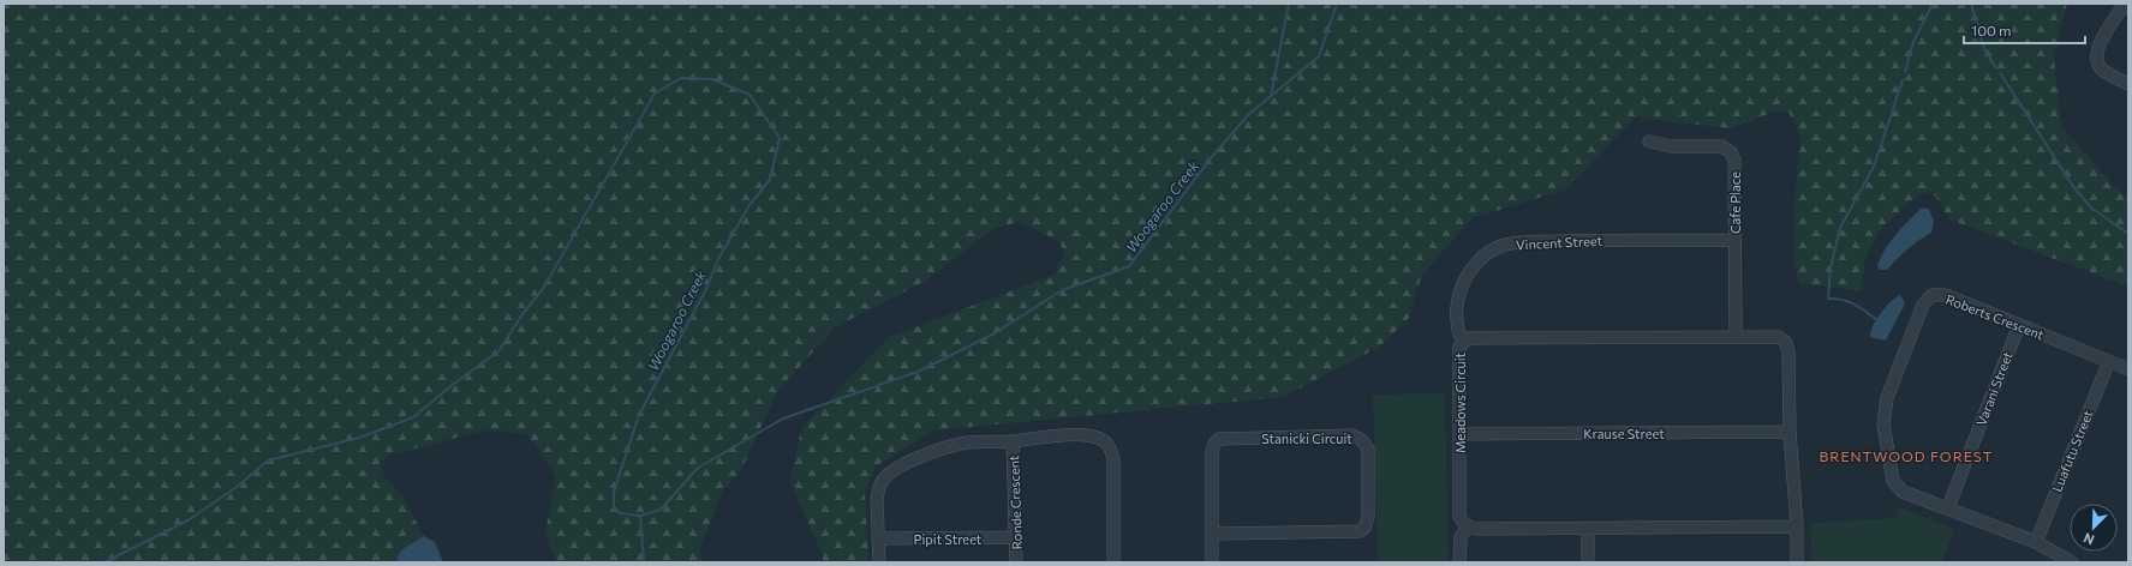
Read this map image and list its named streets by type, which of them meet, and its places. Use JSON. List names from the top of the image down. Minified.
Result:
{"streets":{"street":["Cafe Place","Vincent Street","Roberts Crescent","Varani Street","Meadows Circuit","Krause Street","Stanicki Circuit","Luafutu Street","Ronde Crescent","Pipit Street"]},"crossings":[["Cafe Place","Vincent Street"],["Cafe Place","Meadows Circuit"],["Vincent Street","Meadows Circuit"],["Roberts Crescent","Varani Street"],["Roberts Crescent","Luafutu Street"],["Meadows Circuit","Krause Street"],["Ronde Crescent","Pipit Street"]],"districts":["BRENTWOOD FOREST"],"water":["Woogaroo Creek"],"scale_bar":"100 m","north":"bottom left"}
